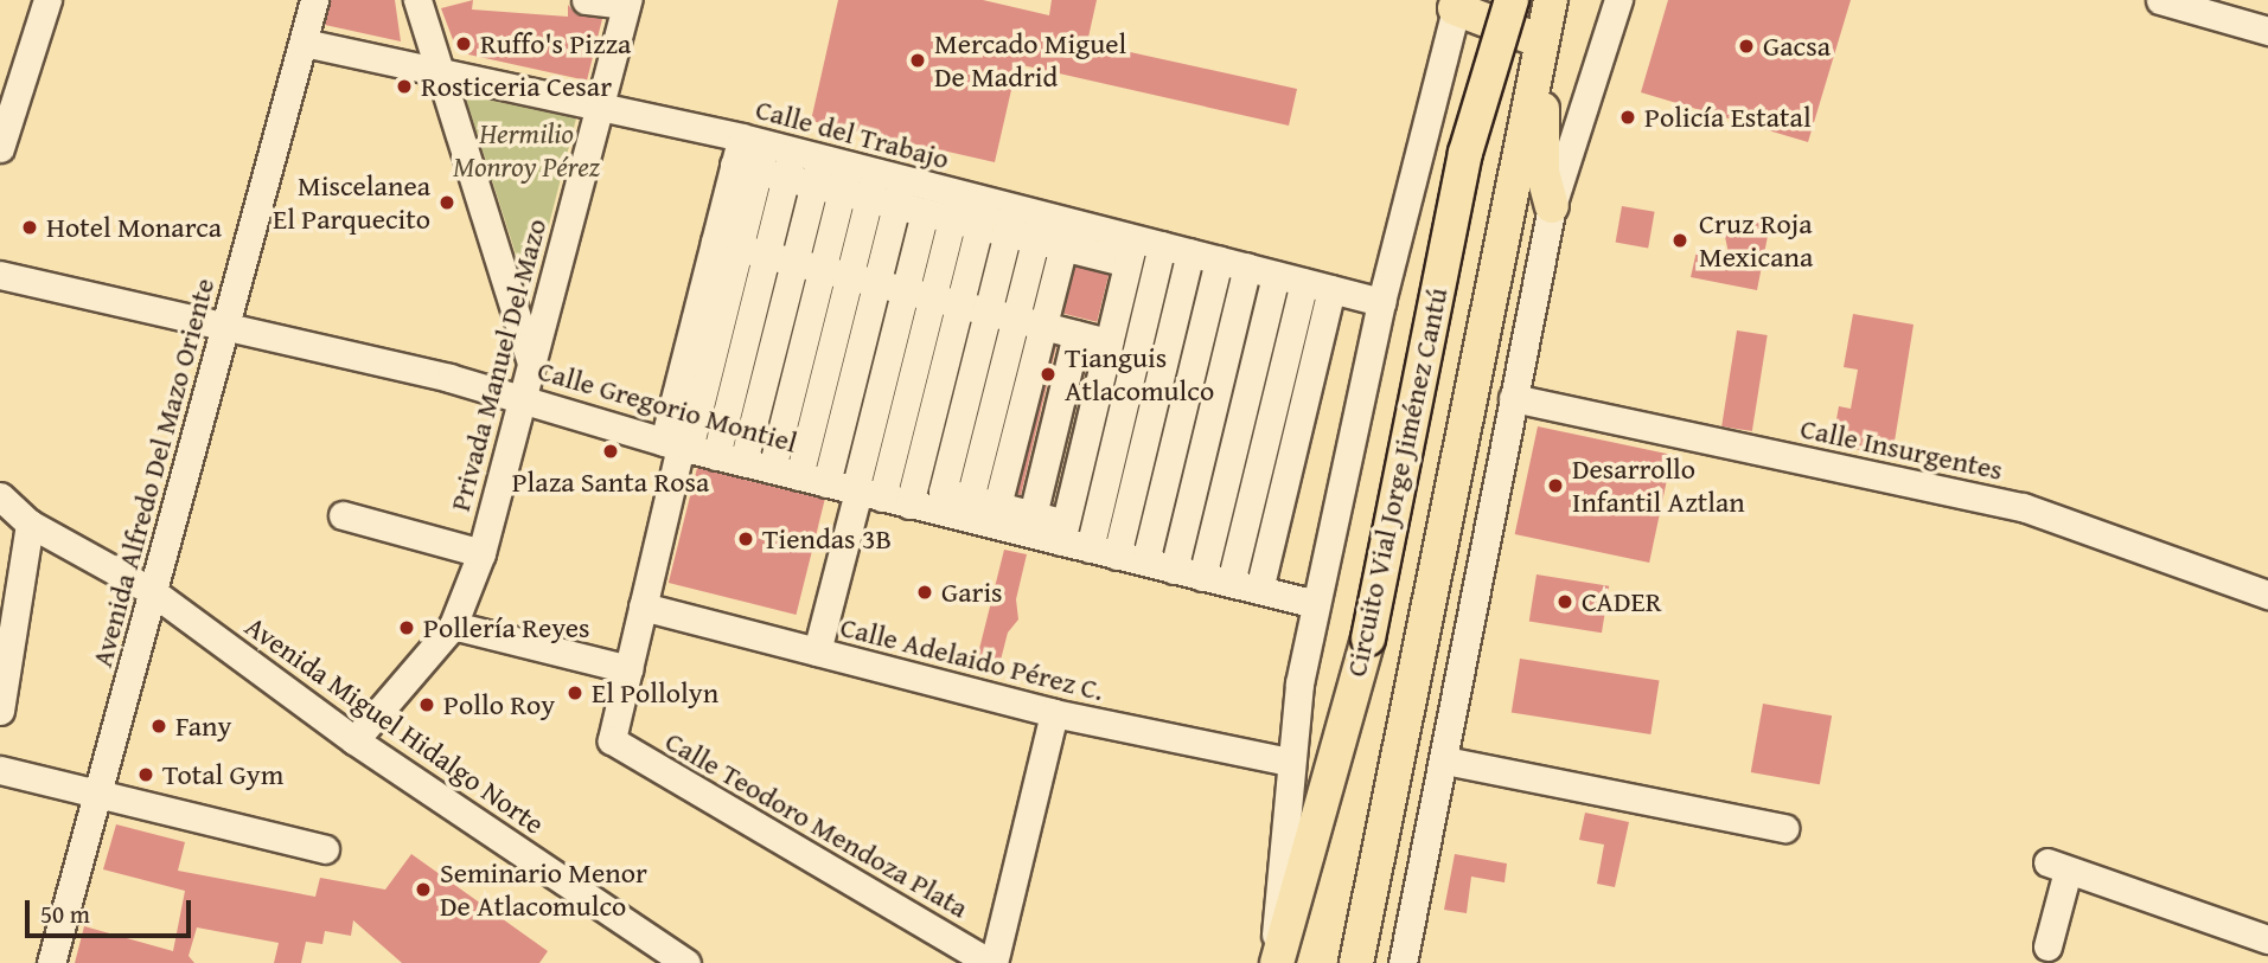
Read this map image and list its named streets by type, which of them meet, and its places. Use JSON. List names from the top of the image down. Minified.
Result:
{"streets":{"main road":["Circuito Vial Jorge Jiménez Cantú"],"street":["Calle del Trabajo","Privada Manuel Del Mazo","Calle Gregorio Montiel","Calle Insurgentes","Avenida Alfredo Del Mazo Oriente","Calle Adelaido Pérez C.","Avenida Miguel Hidalgo Norte","Calle Teodoro Mendoza Plata"]},"crossings":[["Calle del Trabajo","Privada Manuel Del Mazo"],["Calle del Trabajo","Avenida Alfredo Del Mazo Oriente"],["Calle del Trabajo","Circuito Vial Jorge Jiménez Cantú"],["Privada Manuel Del Mazo","Calle Gregorio Montiel"],["Privada Manuel Del Mazo","Avenida Miguel Hidalgo Norte"],["Calle Gregorio Montiel","Avenida Alfredo Del Mazo Oriente"],["Calle Gregorio Montiel","Circuito Vial Jorge Jiménez Cantú"],["Avenida Alfredo Del Mazo Oriente","Avenida Miguel Hidalgo Norte"],["Circuito Vial Jorge Jiménez Cantú","Calle Adelaido Pérez C."]],"parks":["Hermilio Monroy Pérez"],"places":["Ruffo's Pizza","Gacsa","Mercado Miguel De Madrid","Rosticeria Cesar","Policía Estatal","Miscelanea El Parquecito","Hotel Monarca","Cruz Roja Mexicana","Tianguis Atlacomulco","Plaza Santa Rosa","Desarrollo Infantil Aztlan","Tiendas 3B","Garis","CADER","Pollería Reyes","El Pollolyn","Pollo Roy","Fany","Total Gym","Seminario Menor De Atlacomulco"],"scale_bar":"50 m"}
